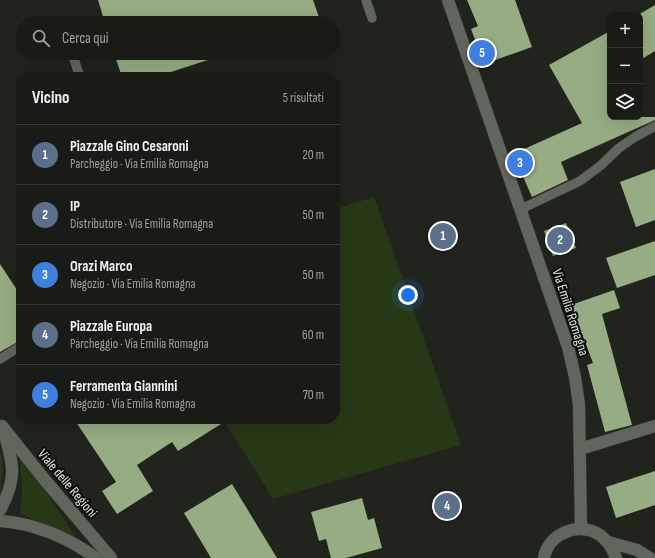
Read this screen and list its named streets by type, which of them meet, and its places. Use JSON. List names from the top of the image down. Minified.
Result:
{"streets":{"main road":["Via Emilia Romagna","Viale delle Regioni"]},"page":{"map_buttons":["+","−"],"search":"Cerca qui","pins":["5","3","1","2","4"],"heading":["Vicino","5 risultati"],"list":[{"mark":"1","name":"Piazzale Gino Cesaroni","note":"Parcheggio · Via Emilia Romagna","value":"20 m"},{"mark":"2","name":"IP","note":"Distributore · Via Emilia Romagna","value":"50 m"},{"mark":"3","name":"Orazi Marco","note":"Negozio · Via Emilia Romagna","value":"50 m"},{"mark":"4","name":"Piazzale Europa","note":"Parcheggio · Via Emilia Romagna","value":"60 m"},{"mark":"5","name":"Ferramenta Giannini","note":"Negozio · Via Emilia Romagna","value":"70 m"}]}}
